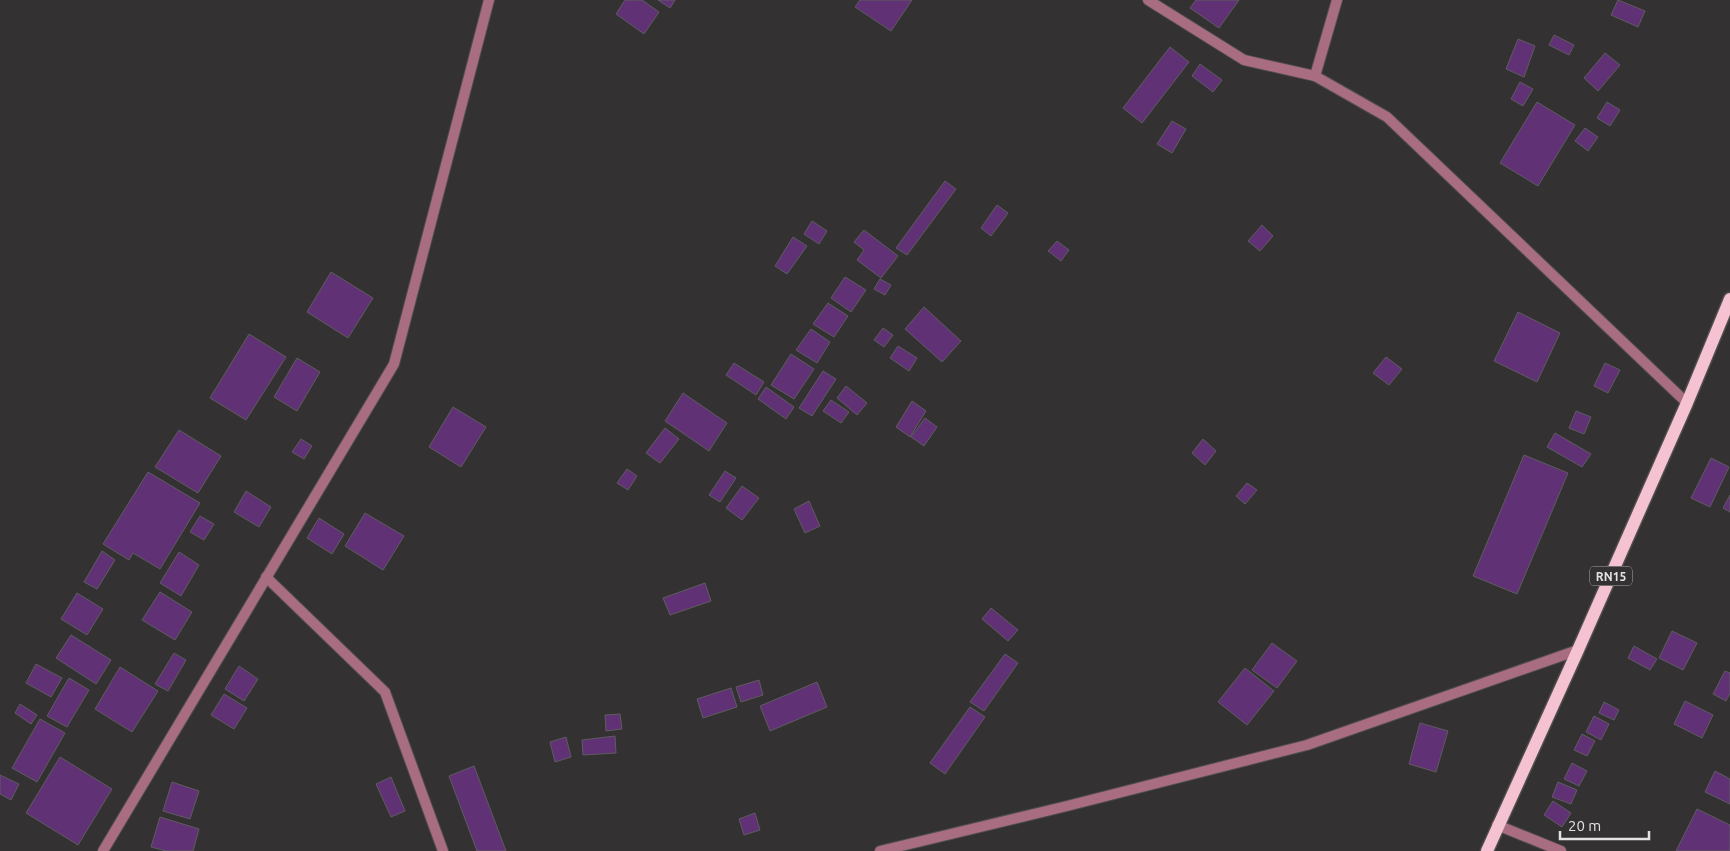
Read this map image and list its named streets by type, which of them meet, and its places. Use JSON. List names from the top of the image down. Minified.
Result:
{"streets":{"main road":["RN15"]},"scale_bar":"20 m"}
